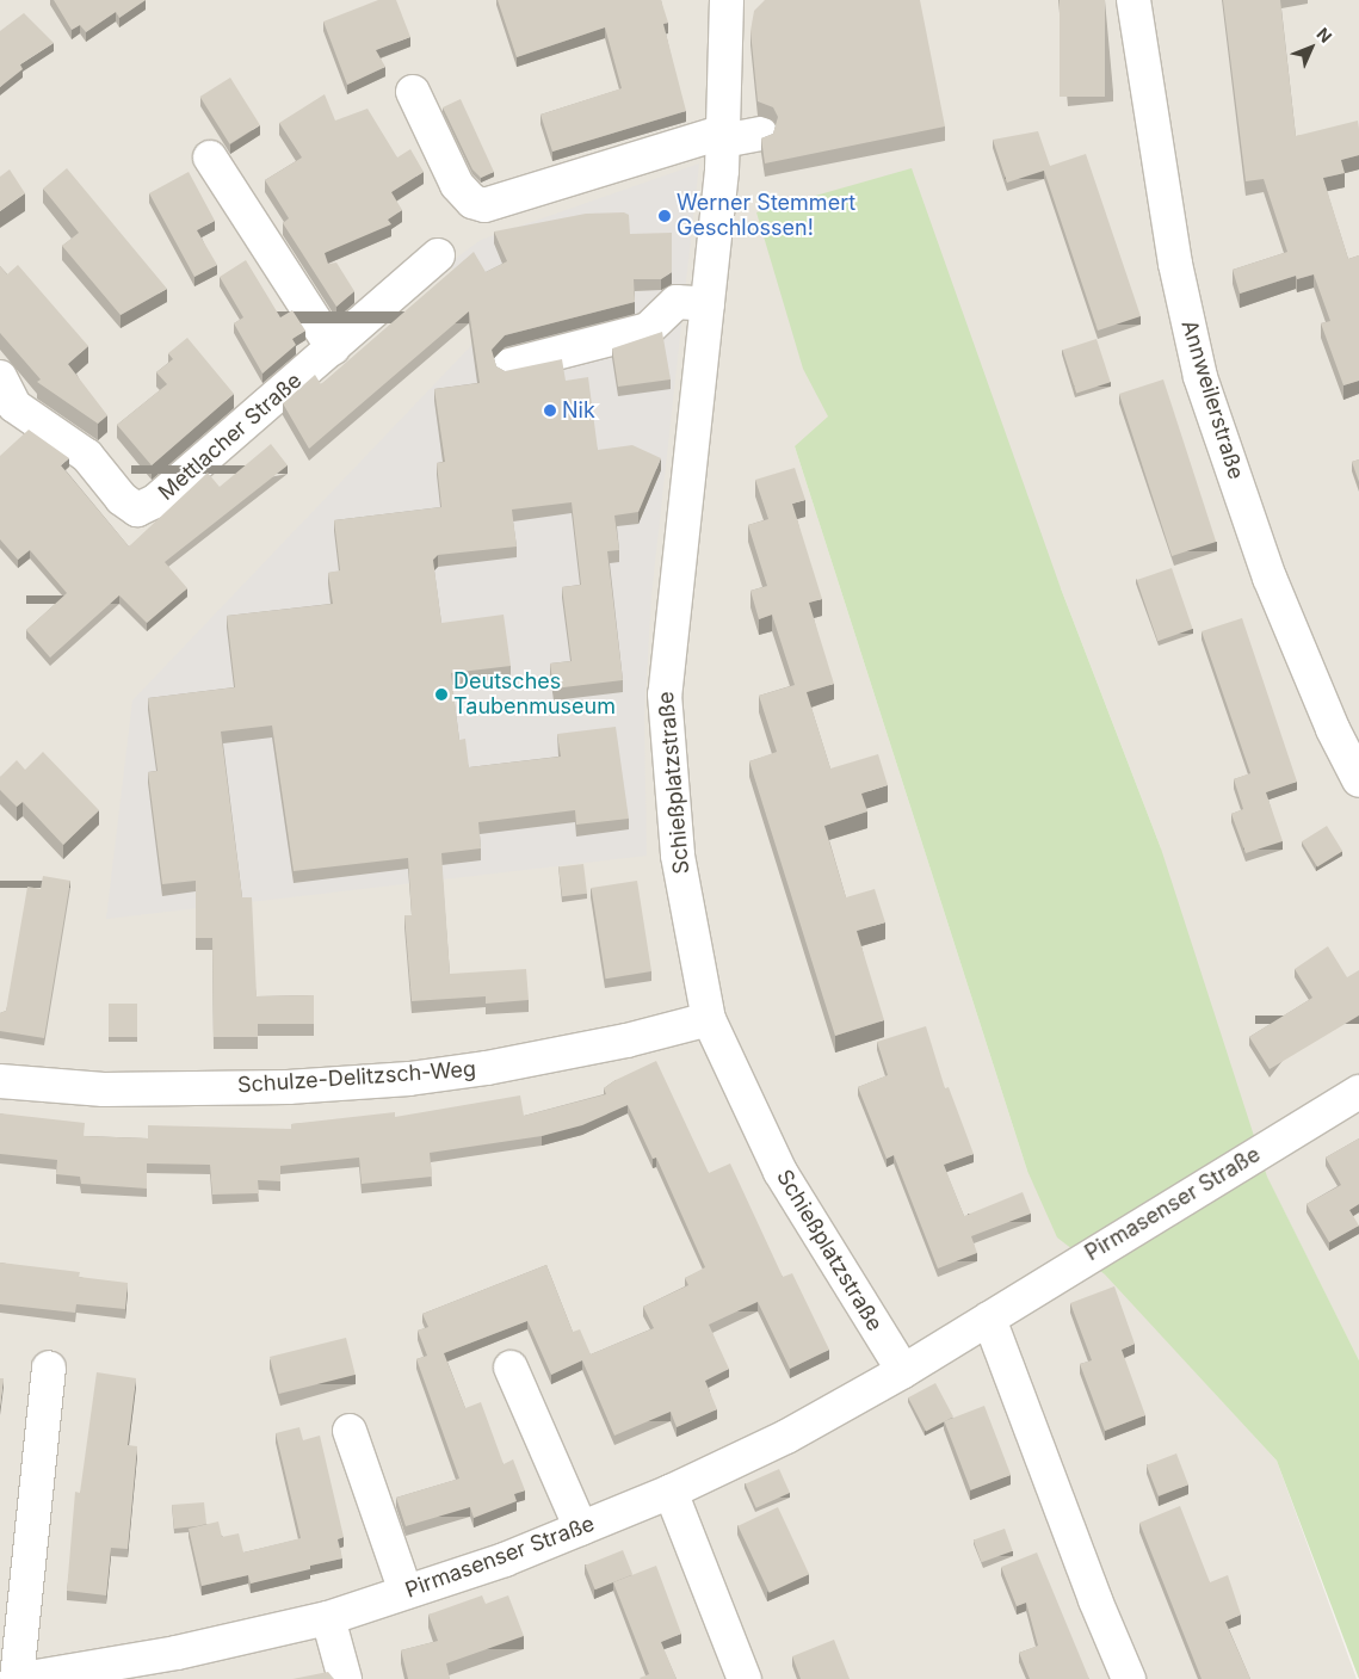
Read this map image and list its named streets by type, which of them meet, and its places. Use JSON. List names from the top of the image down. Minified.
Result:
{"streets":{"street":["Annweilerstraße","Mettlacher Straße","Schießplatzstraße","Schulze-Delitzsch-Weg","Pirmasenser Straße"]},"crossings":[["Schießplatzstraße","Schulze-Delitzsch-Weg"],["Schießplatzstraße","Pirmasenser Straße"]],"places":["Werner Stemmert Geschlossen!","Nik","Deutsches Taubenmuseum"],"north":"top right"}
